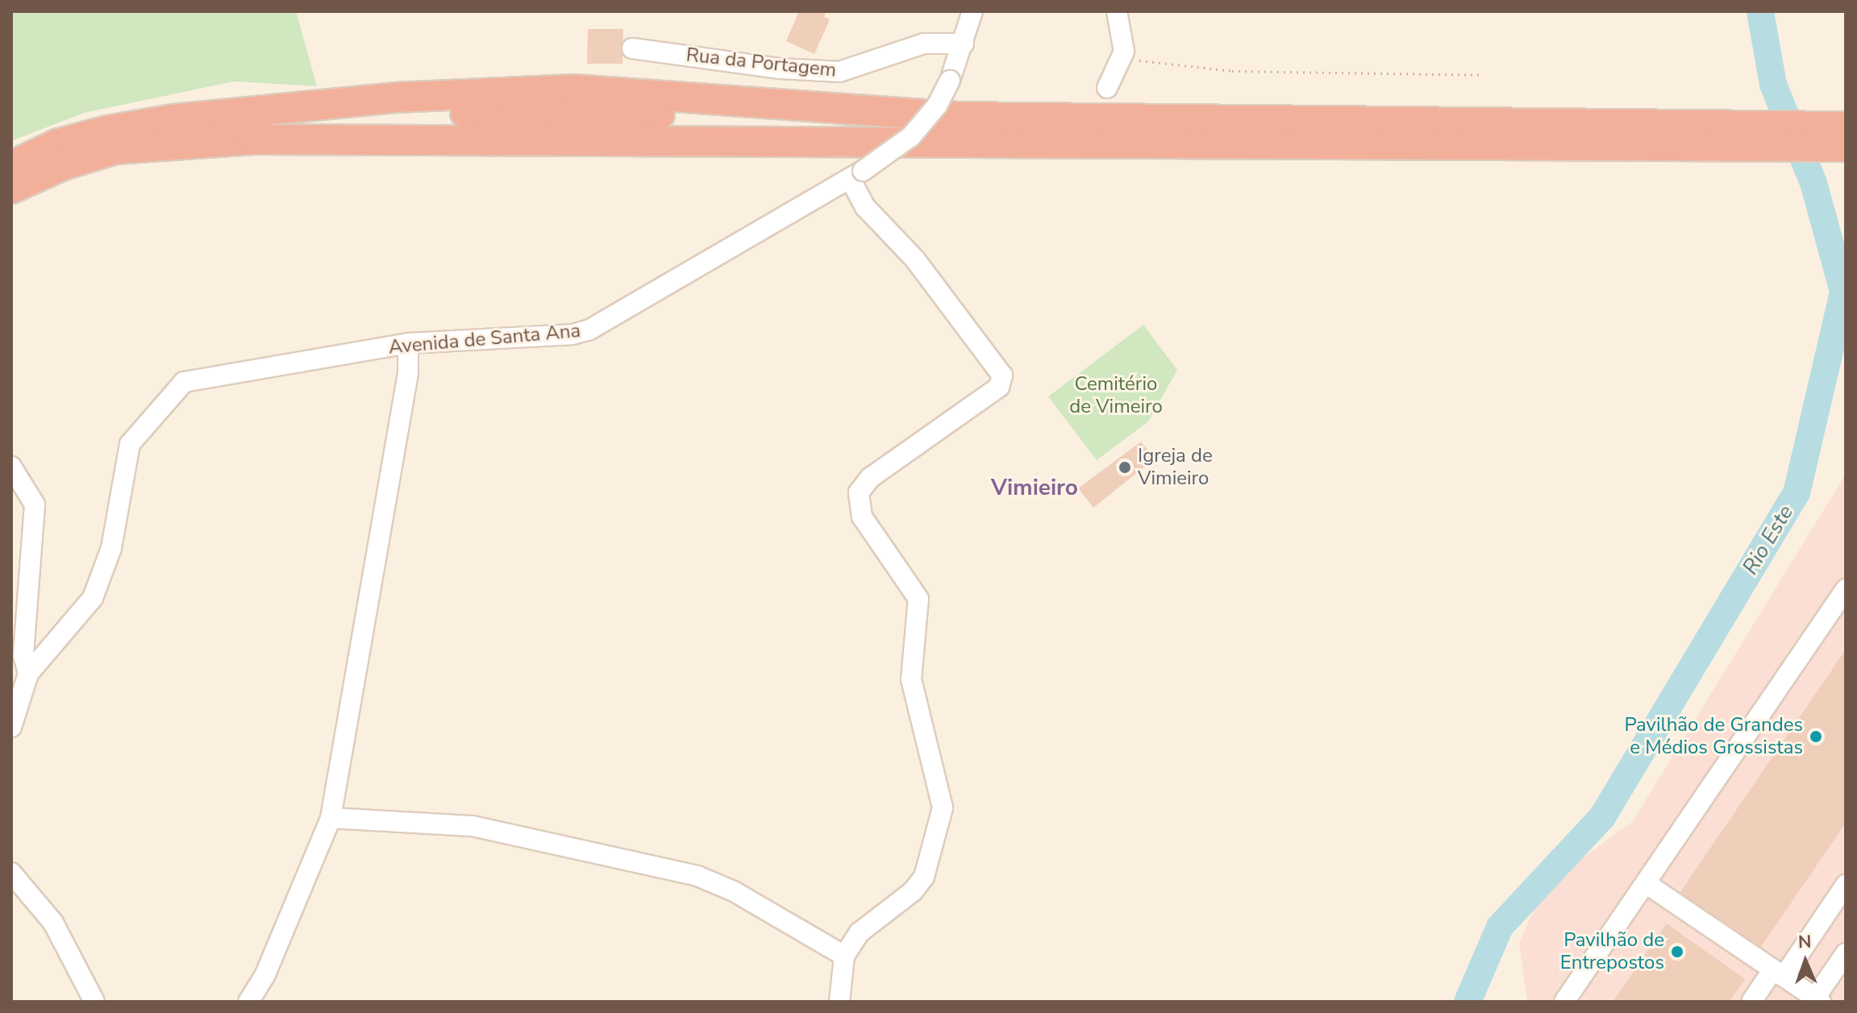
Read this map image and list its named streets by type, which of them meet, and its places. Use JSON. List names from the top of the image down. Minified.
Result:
{"streets":{"street":["Rua da Portagem","Avenida de Santa Ana"]},"crossings":[["Rua da Portagem","Avenida de Santa Ana"]],"districts":["Vimieiro"],"water":["Rio Este"],"parks":["Cemitério de Vimeiro"],"places":["Igreja de Vimieiro","Pavilhão de Grandes e Médios Grossistas","Pavilhão de Entrepostos"],"north":"top"}
